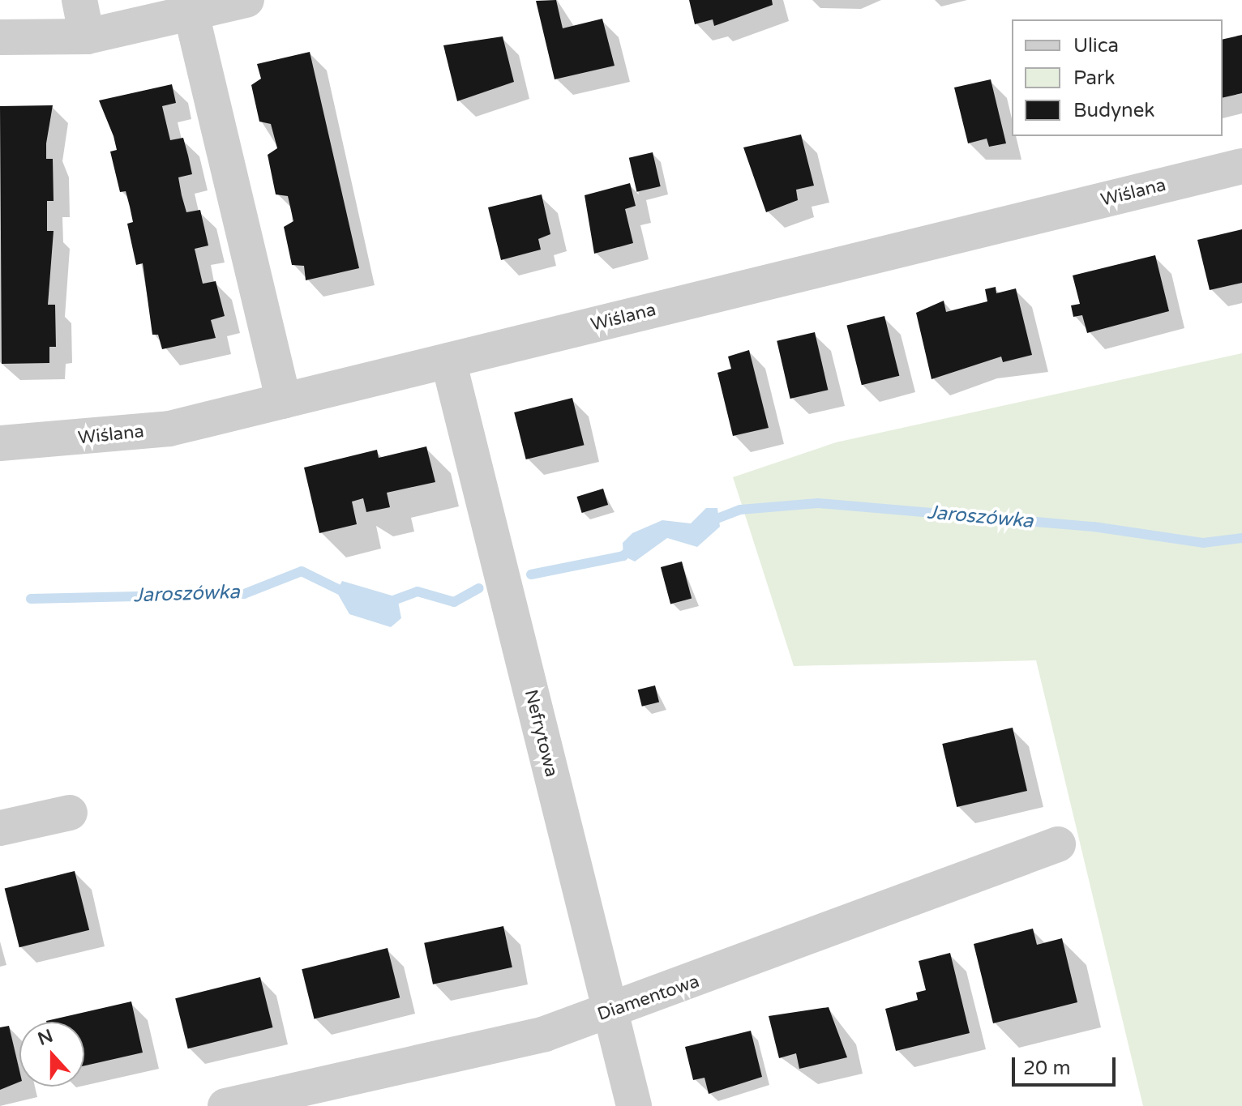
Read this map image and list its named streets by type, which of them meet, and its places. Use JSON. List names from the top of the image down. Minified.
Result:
{"streets":{"street":["Wiślana","Nefrytowa","Diamentowa"]},"crossings":[["Wiślana","Nefrytowa"],["Nefrytowa","Diamentowa"]],"water":["Jaroszówka"],"legend":["Ulica","Park","Budynek"],"scale_bar":"20 m","north":"top"}
